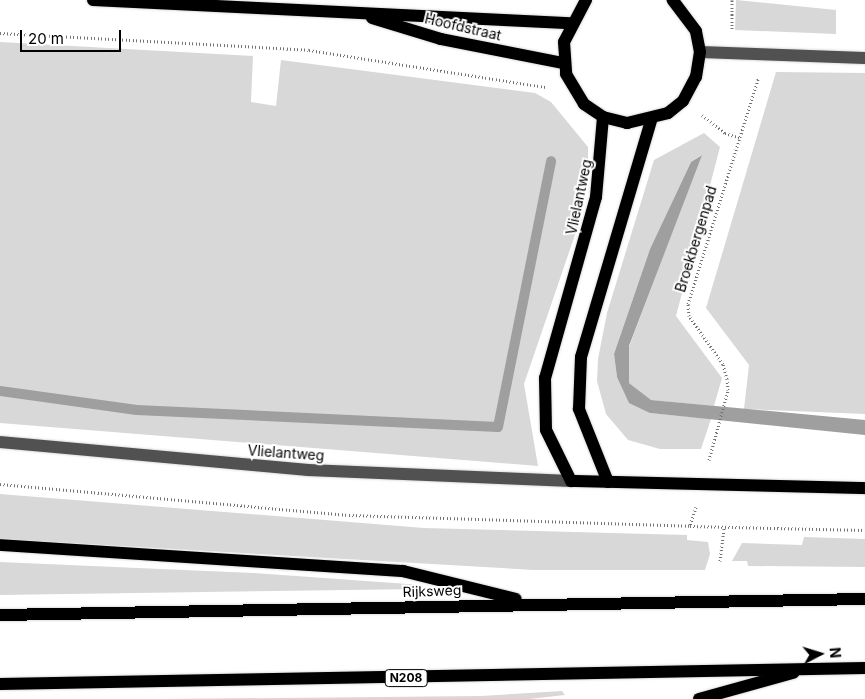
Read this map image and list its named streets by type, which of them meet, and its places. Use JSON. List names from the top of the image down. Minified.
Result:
{"streets":{"main road":["Hoofdstraat","Vlielantweg","Rijksweg","N208"],"path":["Broekbergenpad"]},"scale_bar":"20 m","north":"right"}
